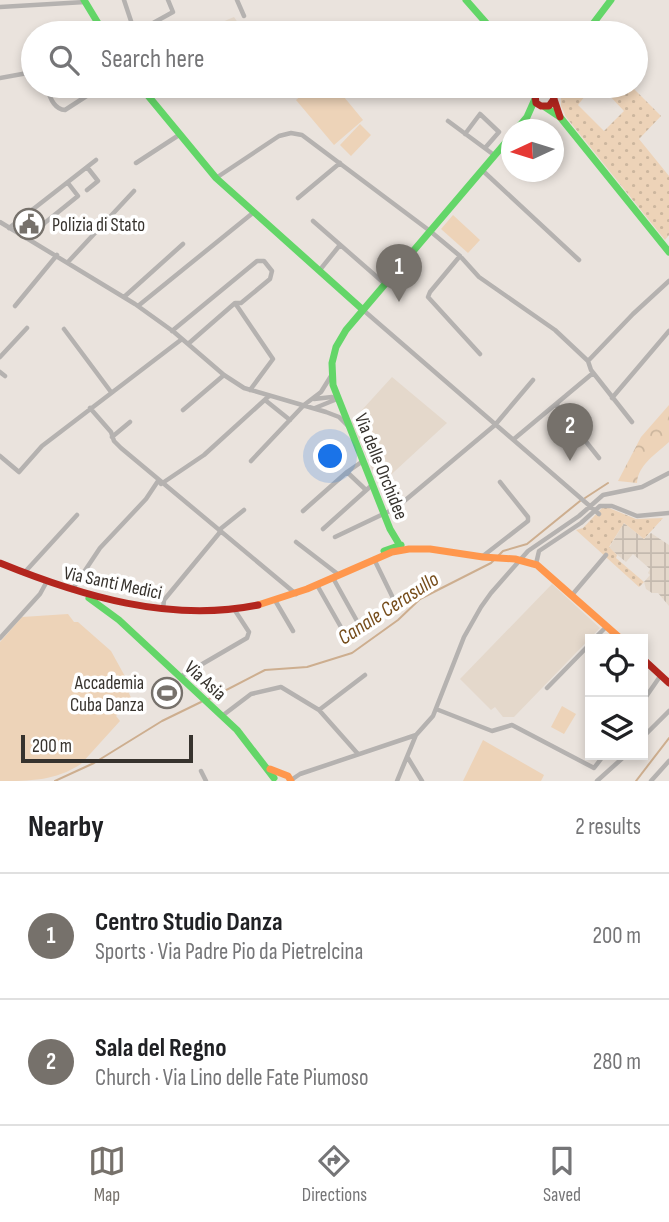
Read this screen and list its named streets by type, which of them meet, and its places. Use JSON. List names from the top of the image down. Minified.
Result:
{"streets":{"street":["Via delle Orchidee","Via Santi Medici","Via Asia"]},"crossings":[["Via delle Orchidee","Via Santi Medici"],["Via Santi Medici","Via Asia"]],"water":["Canale Cerasullo"],"places":{"public building":["Polizia di Stato"],"sports":["Accademia Cuba Danza"]},"scale_bar":"200 m","north":"left","page":{"search":"Search here","pins":["1","2"],"scale":"200 m","heading":["Nearby","2 results"],"list":[{"mark":"1","name":"Centro Studio Danza","note":"Sports · Via Padre Pio da Pietrelcina","value":"200 m"},{"mark":"2","name":"Sala del Regno","note":"Church · Via Lino delle Fate Piumoso","value":"280 m"}],"nav":["Map","Directions","Saved"]}}
